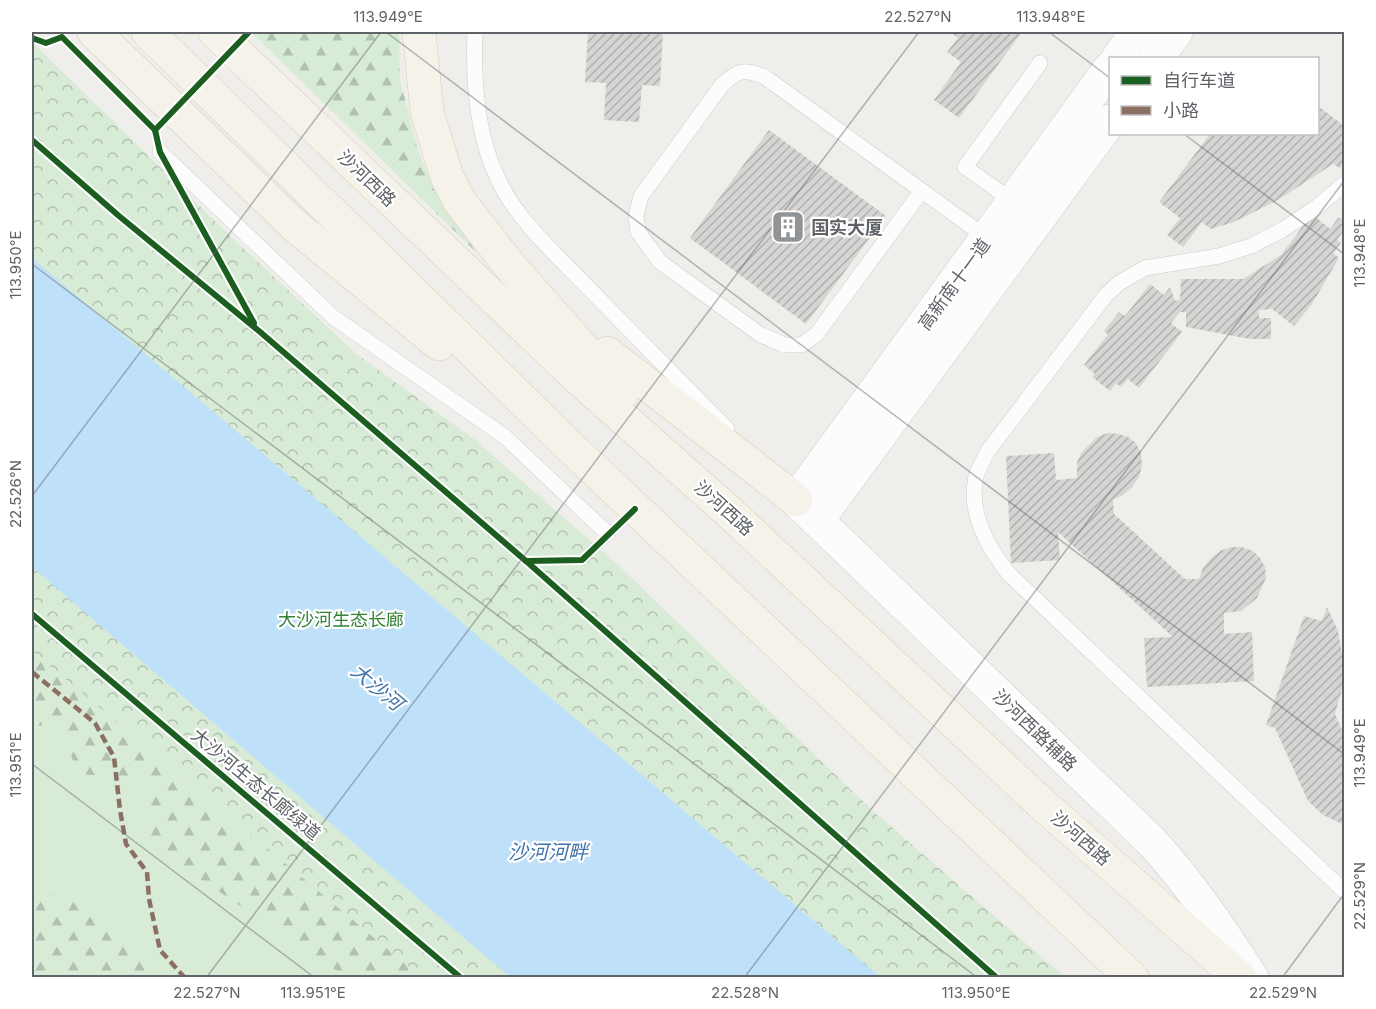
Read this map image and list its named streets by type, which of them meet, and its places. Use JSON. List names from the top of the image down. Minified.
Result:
{"streets":{"main road":["沙河西路"],"street":["高新南十一道","沙河西路辅路"],"cycle path":["大沙河生态长廊绿道"]},"crossings":[["高新南十一道","沙河西路辅路"]],"water":["大沙河","沙河河畔"],"parks":["大沙河生态长廊"],"places":{"building":["国实大厦"]},"legend":["自行车道","小路"],"coordinates":["113.949°E","22.527°N","113.948°E","113.950°E","22.526°N","113.951°E","22.529°N","22.528°N"]}
